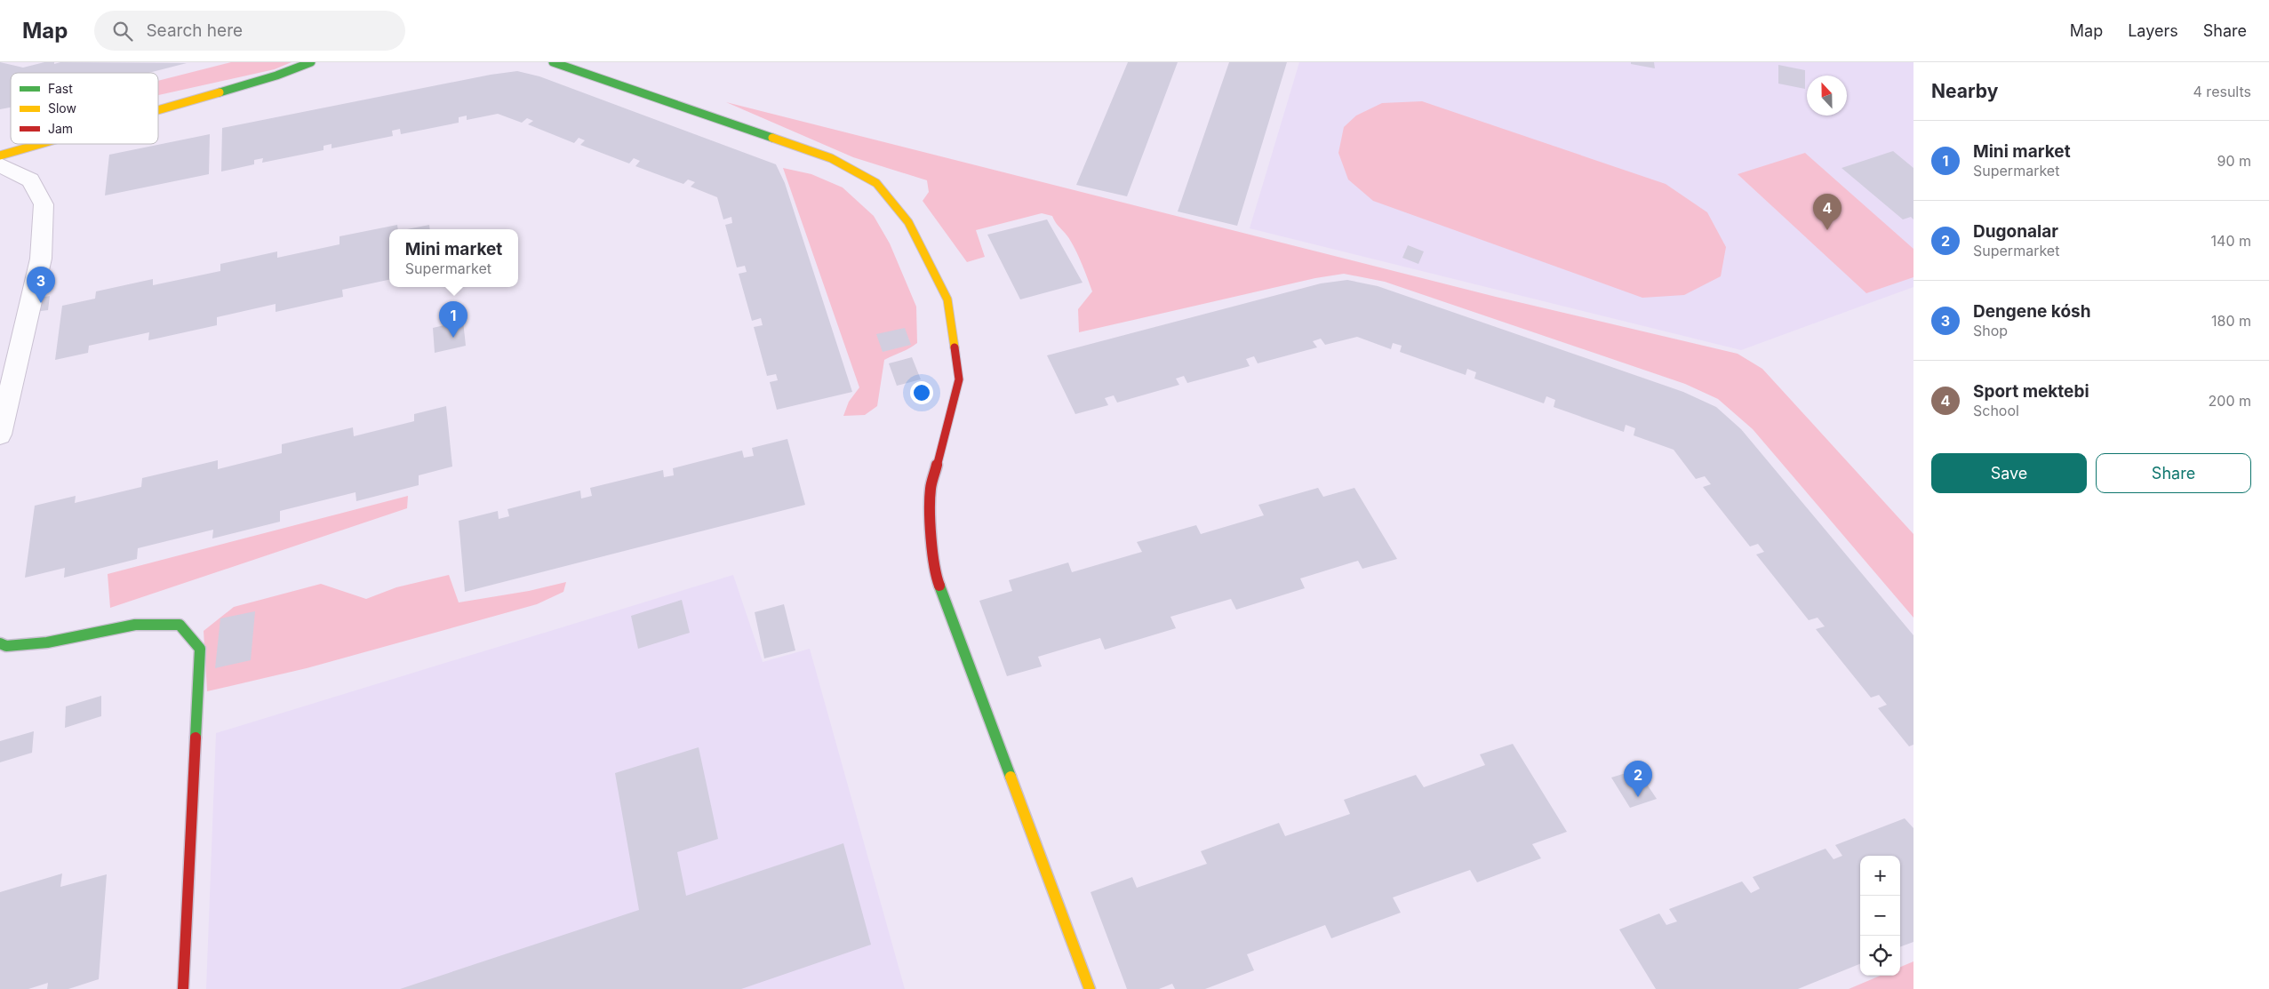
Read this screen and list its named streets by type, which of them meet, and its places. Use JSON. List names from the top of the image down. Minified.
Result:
{"legend":["Fast","Slow","Jam"],"north":"top","page":{"header":"Map","search":"Search here","nav":["Map","Layers","Share"],"heading":["Nearby","4 results"],"list":[{"mark":"1","name":"Mini market","note":"Supermarket","value":"90 m"},{"mark":"2","name":"Dugonalar","note":"Supermarket","value":"140 m"},{"mark":"3","name":"Dengene kósh","note":"Shop","value":"180 m"},{"mark":"4","name":"Sport mektebi","note":"School","value":"200 m"}],"pins":["4","3","1","2"],"popup":["Mini market","Supermarket"],"buttons":["Save","Share"],"map_buttons":["+","−"]}}
